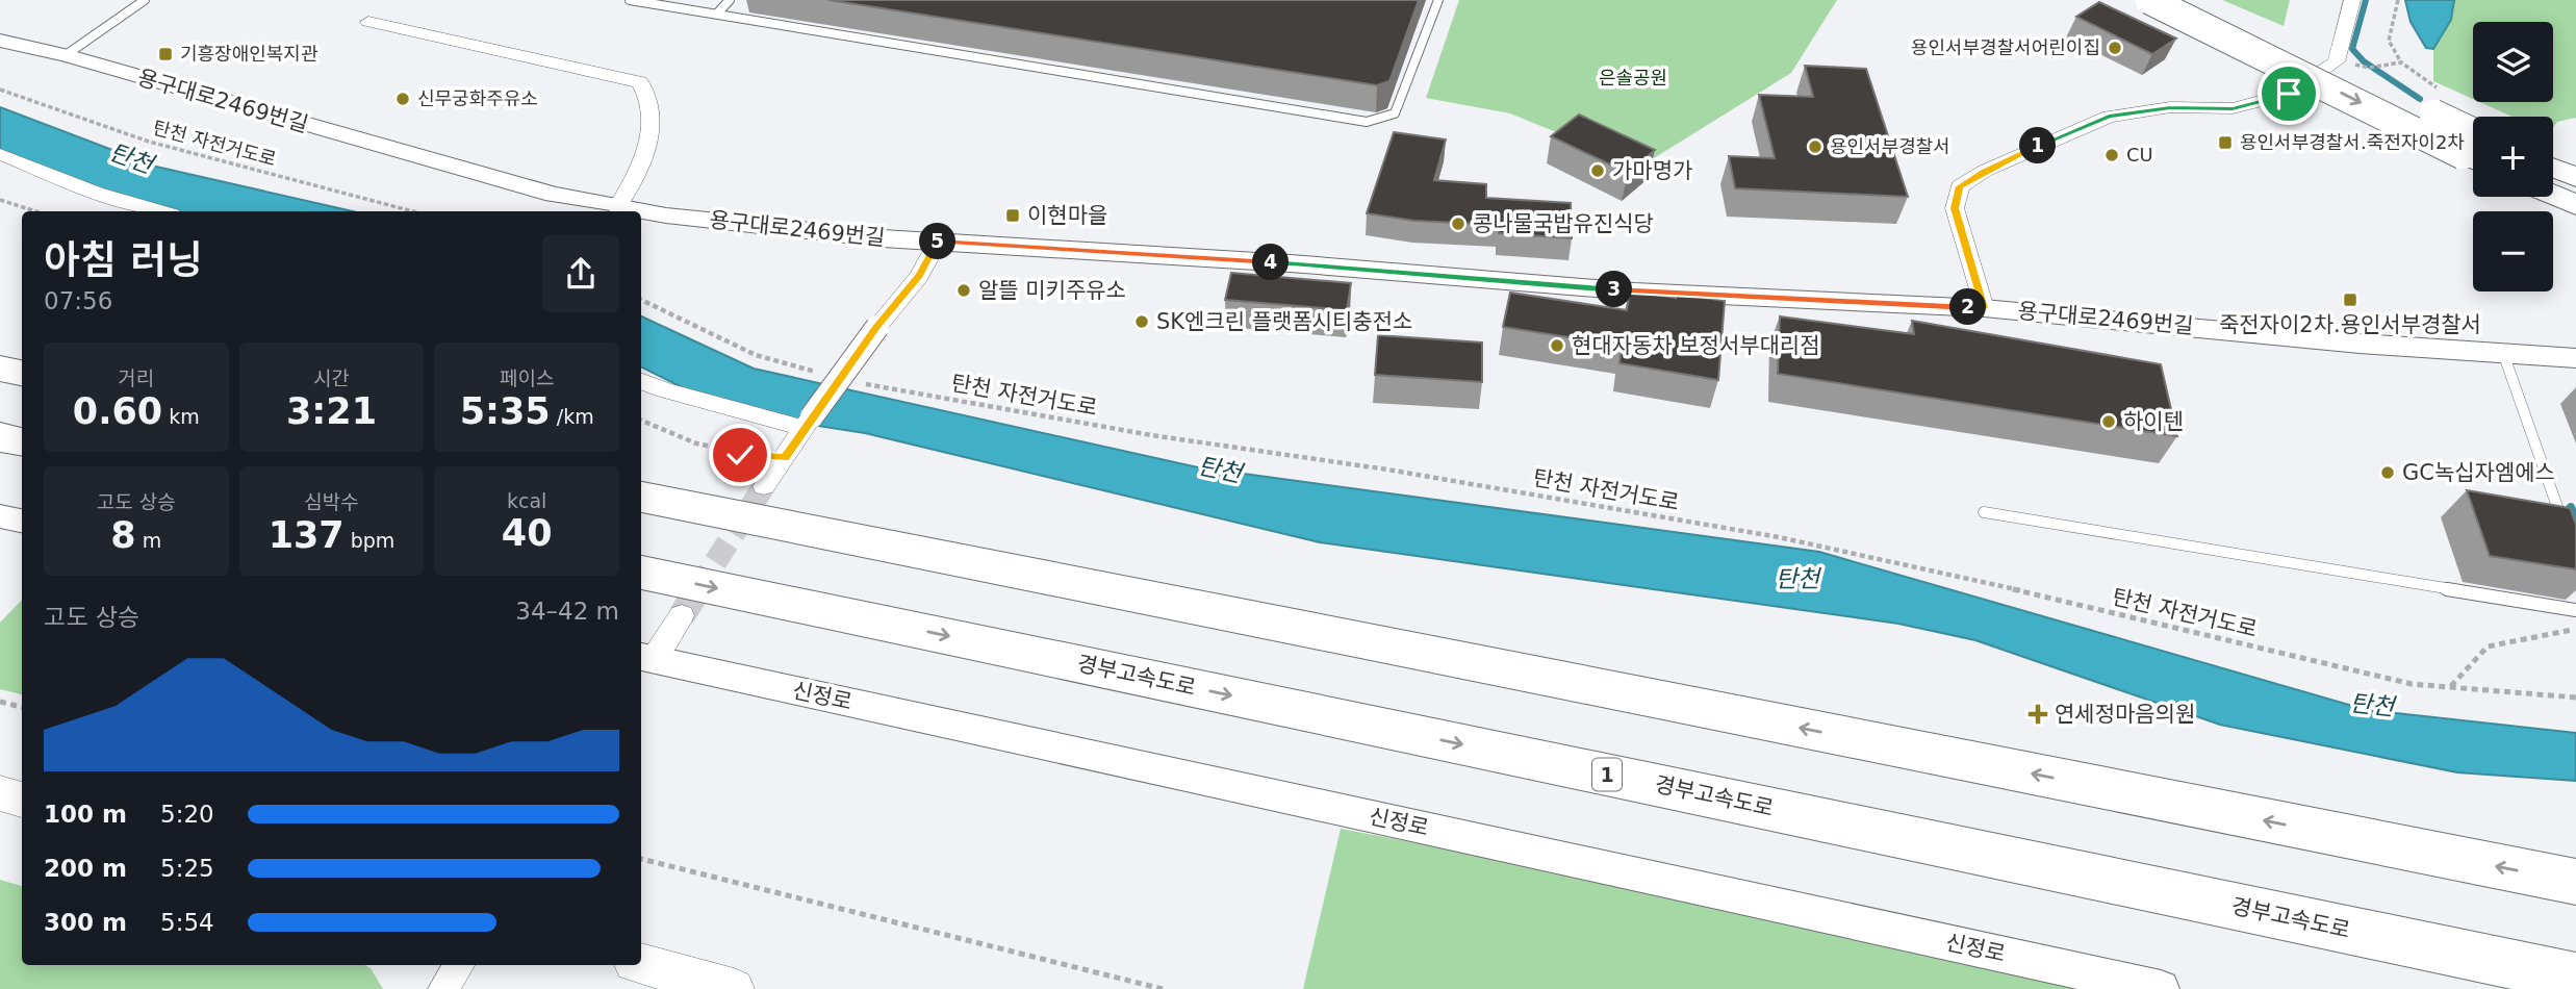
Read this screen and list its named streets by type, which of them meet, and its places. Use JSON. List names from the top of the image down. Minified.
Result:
{"streets":{"highway":["경부고속도로","1"],"street":["용구대로2469번길","신정로"],"path":["탄천 자전거도로"]},"water":["탄천"],"parks":["은솔공원"],"places":{"other":["용인서부경찰서어린이집","신무궁화주유소","용인서부경찰서","CU","가마명가","콩나물국밥유진식당","알뜰 미키주유소","SK엔크린 플랫폼시티충전소","현대자동차 보정서부대리점","하이텐","GC녹십자엠에스"],"transit":["기흥장애인복지관","용인서부경찰서.죽전자이2차","이현마을","죽전자이2차.용인서부경찰서"],"health":["연세정마음의원"]},"page":{"map_buttons":["+","−"],"pins":["1","5","4","3","2"],"heading":["아침 러닝","07:56"],"stats":[["거리","0.60 km"],["시간","3:21"],["페이스","5:35 /km"],["고도 상승","8 m"],["심박수","137 bpm"],["kcal","40"]],"chart":["고도 상승","34–42 m"],"list":[{"name":"100 m","note":"5:20"},{"name":"200 m","note":"5:25"},{"name":"300 m","note":"5:54"}]}}
